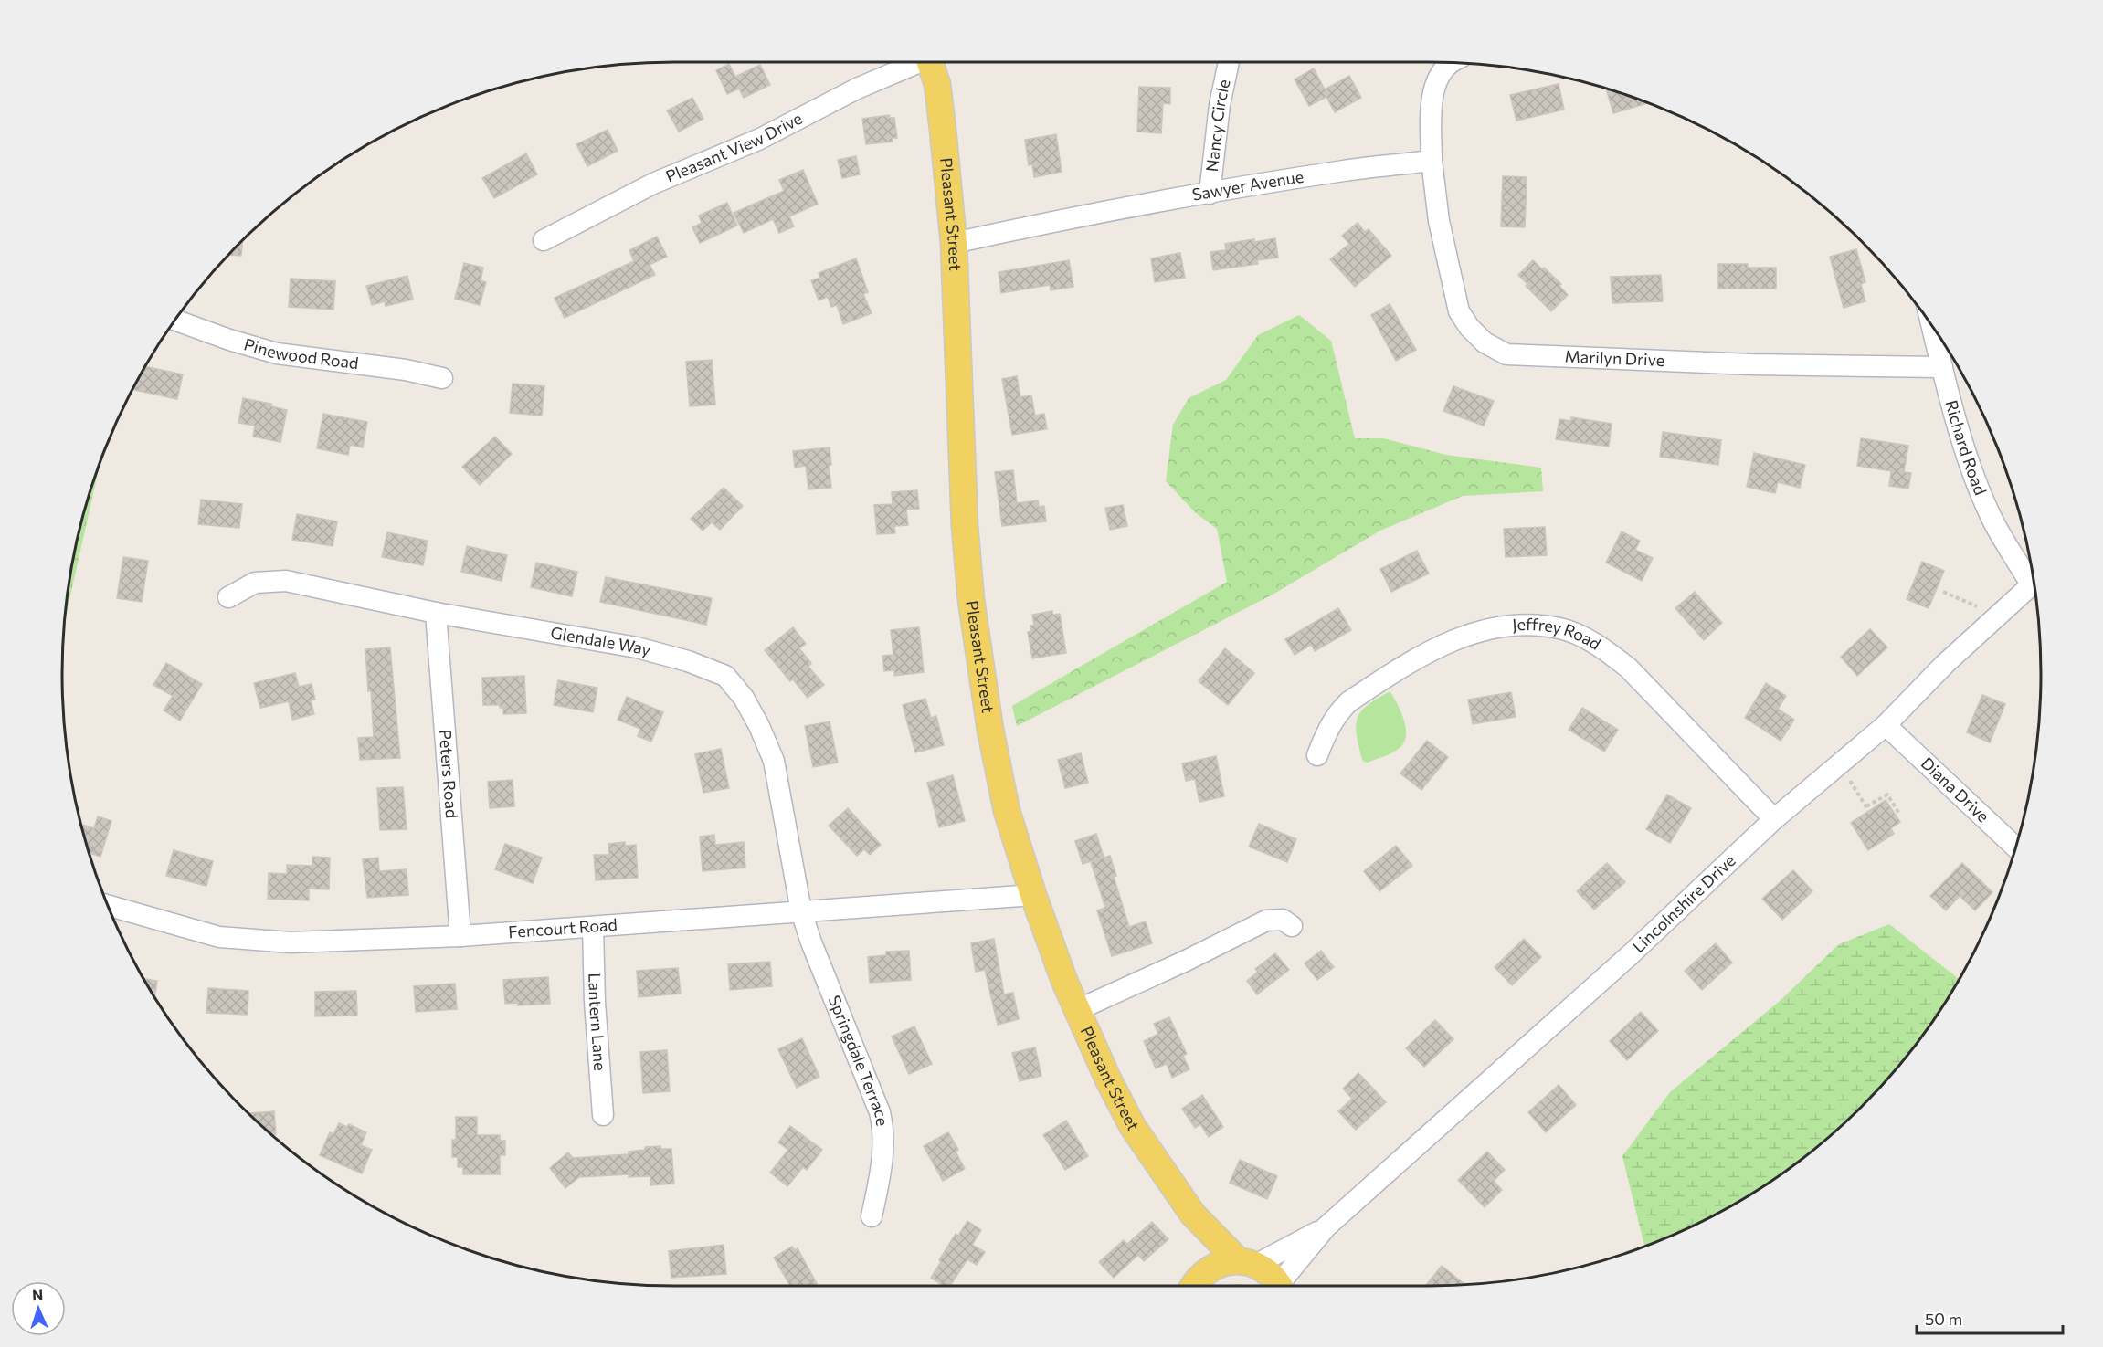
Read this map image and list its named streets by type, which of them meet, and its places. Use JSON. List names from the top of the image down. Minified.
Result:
{"streets":{"main road":["Pleasant Street"],"street":["Nancy Circle","Pleasant View Drive","Sawyer Avenue","Pinewood Road","Marilyn Drive","Richard Road","Jeffrey Road","Glendale Way","Peters Road","Diana Drive","Lincolnshire Drive","Fencourt Road","Lantern Lane","Springdale Terrace"]},"crossings":[["Nancy Circle","Sawyer Avenue"],["Sawyer Avenue","Pleasant Street"],["Sawyer Avenue","Marilyn Drive"],["Pleasant Street","Lincolnshire Drive"],["Pleasant Street","Fencourt Road"],["Marilyn Drive","Richard Road"],["Jeffrey Road","Lincolnshire Drive"],["Glendale Way","Peters Road"],["Glendale Way","Fencourt Road"],["Glendale Way","Springdale Terrace"],["Peters Road","Fencourt Road"],["Diana Drive","Lincolnshire Drive"],["Fencourt Road","Lantern Lane"],["Fencourt Road","Springdale Terrace"]],"scale_bar":"50 m","north":"top"}
